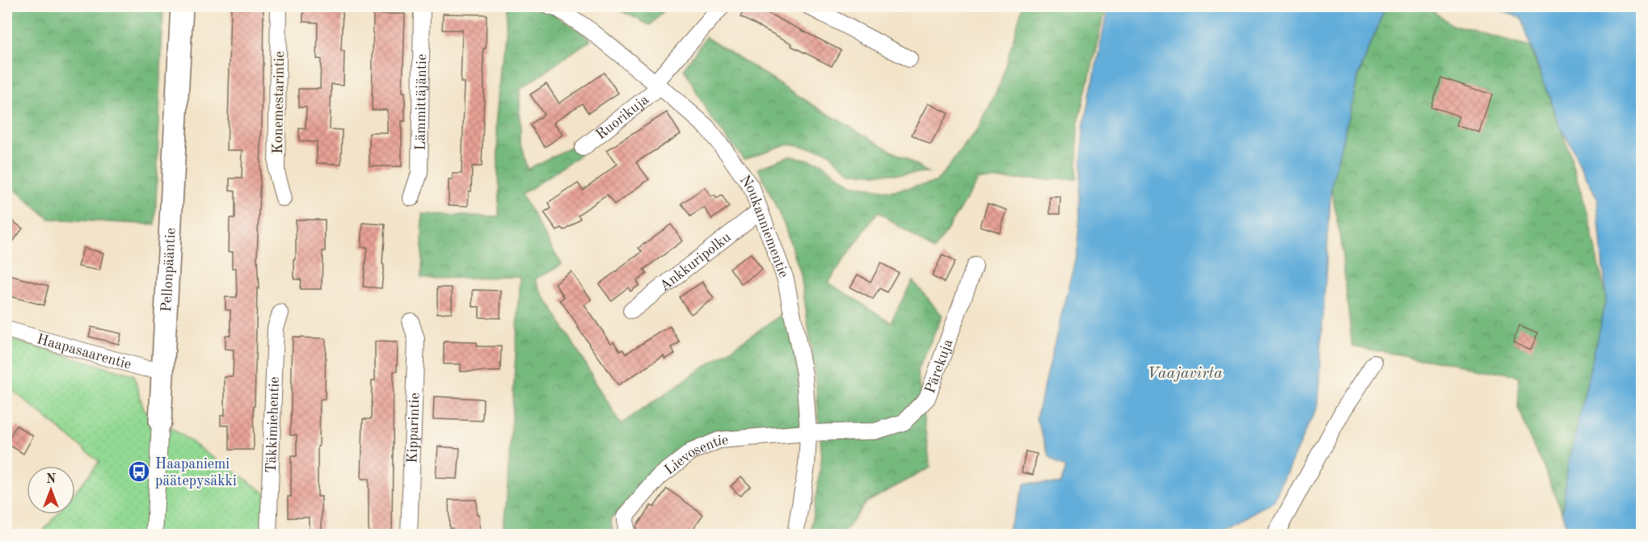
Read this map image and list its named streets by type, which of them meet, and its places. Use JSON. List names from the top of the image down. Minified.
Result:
{"streets":{"street":["Konemestarintie","Lämmittäjäntie","Ruorikuja","Noukanniementie","Ankkuripolku","Pellonpääntie","Haapasaarentie","Pärekuja","Täkkimiehentie","Kipparintie","Lievosentie"]},"crossings":[["Ruorikuja","Noukanniementie"],["Noukanniementie","Ankkuripolku"],["Noukanniementie","Pärekuja"],["Noukanniementie","Lievosentie"],["Pellonpääntie","Haapasaarentie"],["Pärekuja","Lievosentie"]],"water":["Vaajavirta"],"places":{"bus stop":["Haapaniemi päätepysäkki"]},"north":"top"}
